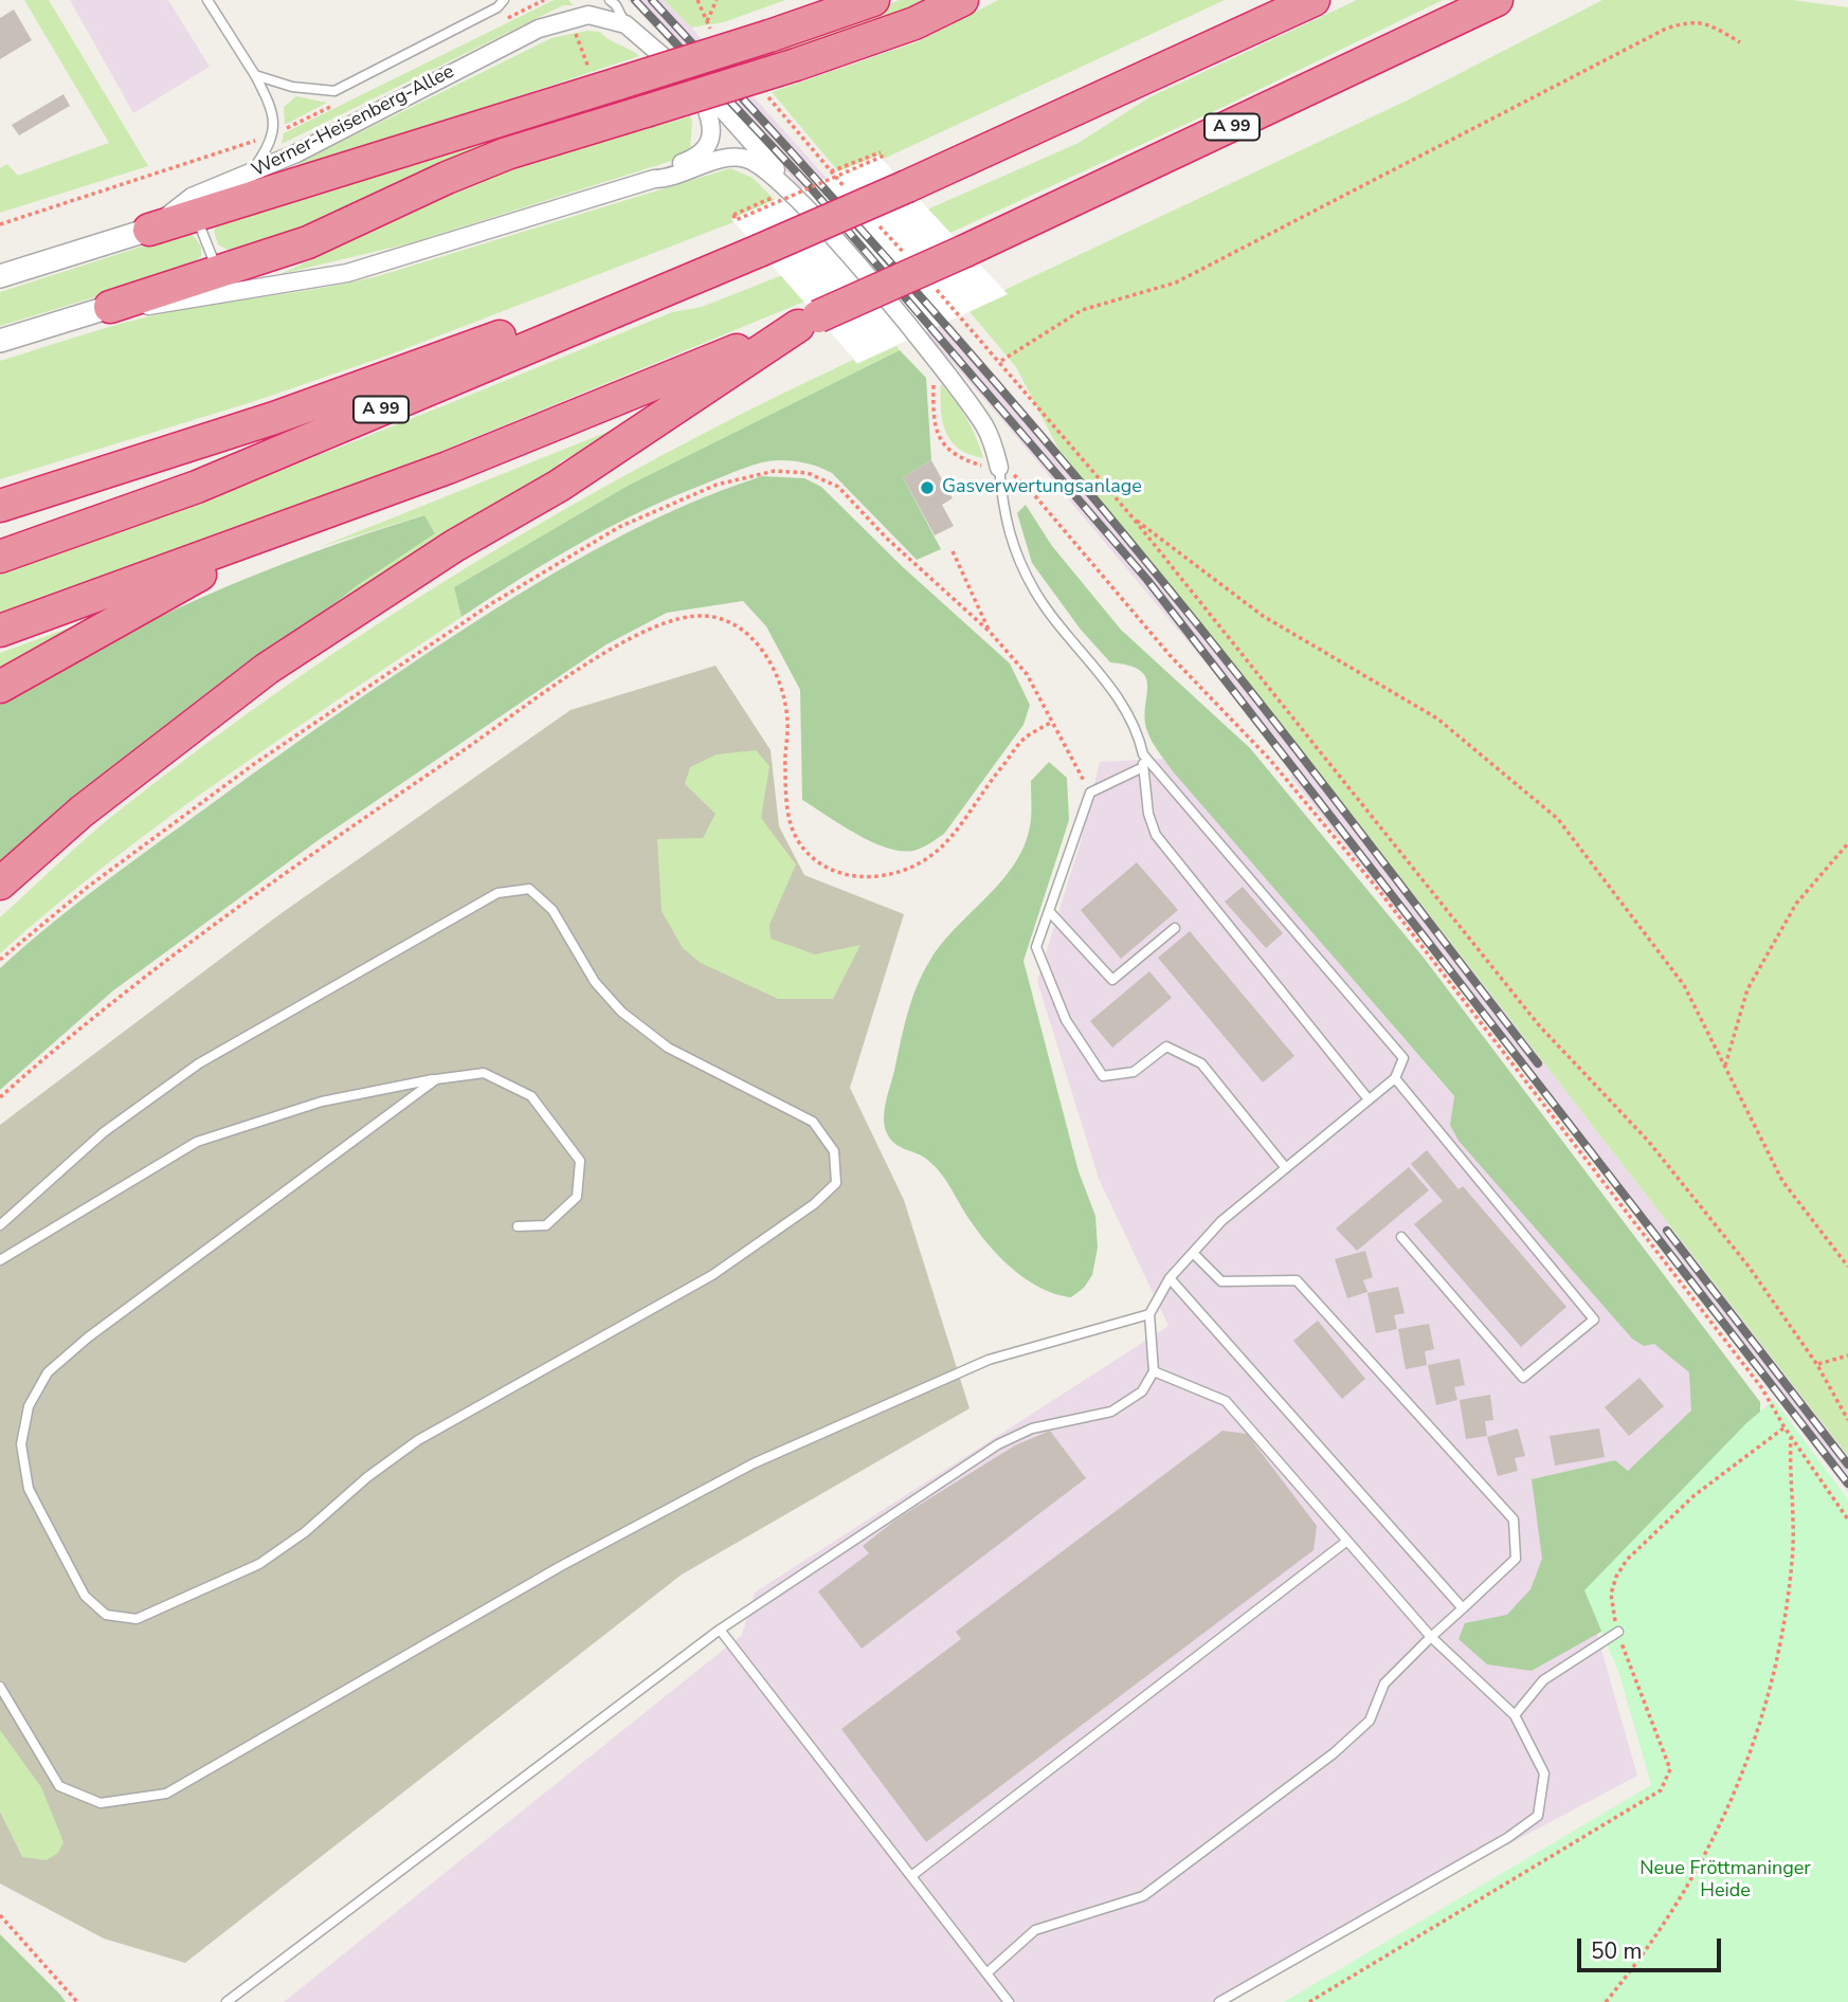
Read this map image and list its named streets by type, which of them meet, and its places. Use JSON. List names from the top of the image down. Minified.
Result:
{"streets":{"highway":["A 99"],"street":["Werner-Heisenberg-Allee"]},"parks":["Neue Fröttmaninger Heide"],"places":["Gasverwertungsanlage"],"scale_bar":"50 m"}
